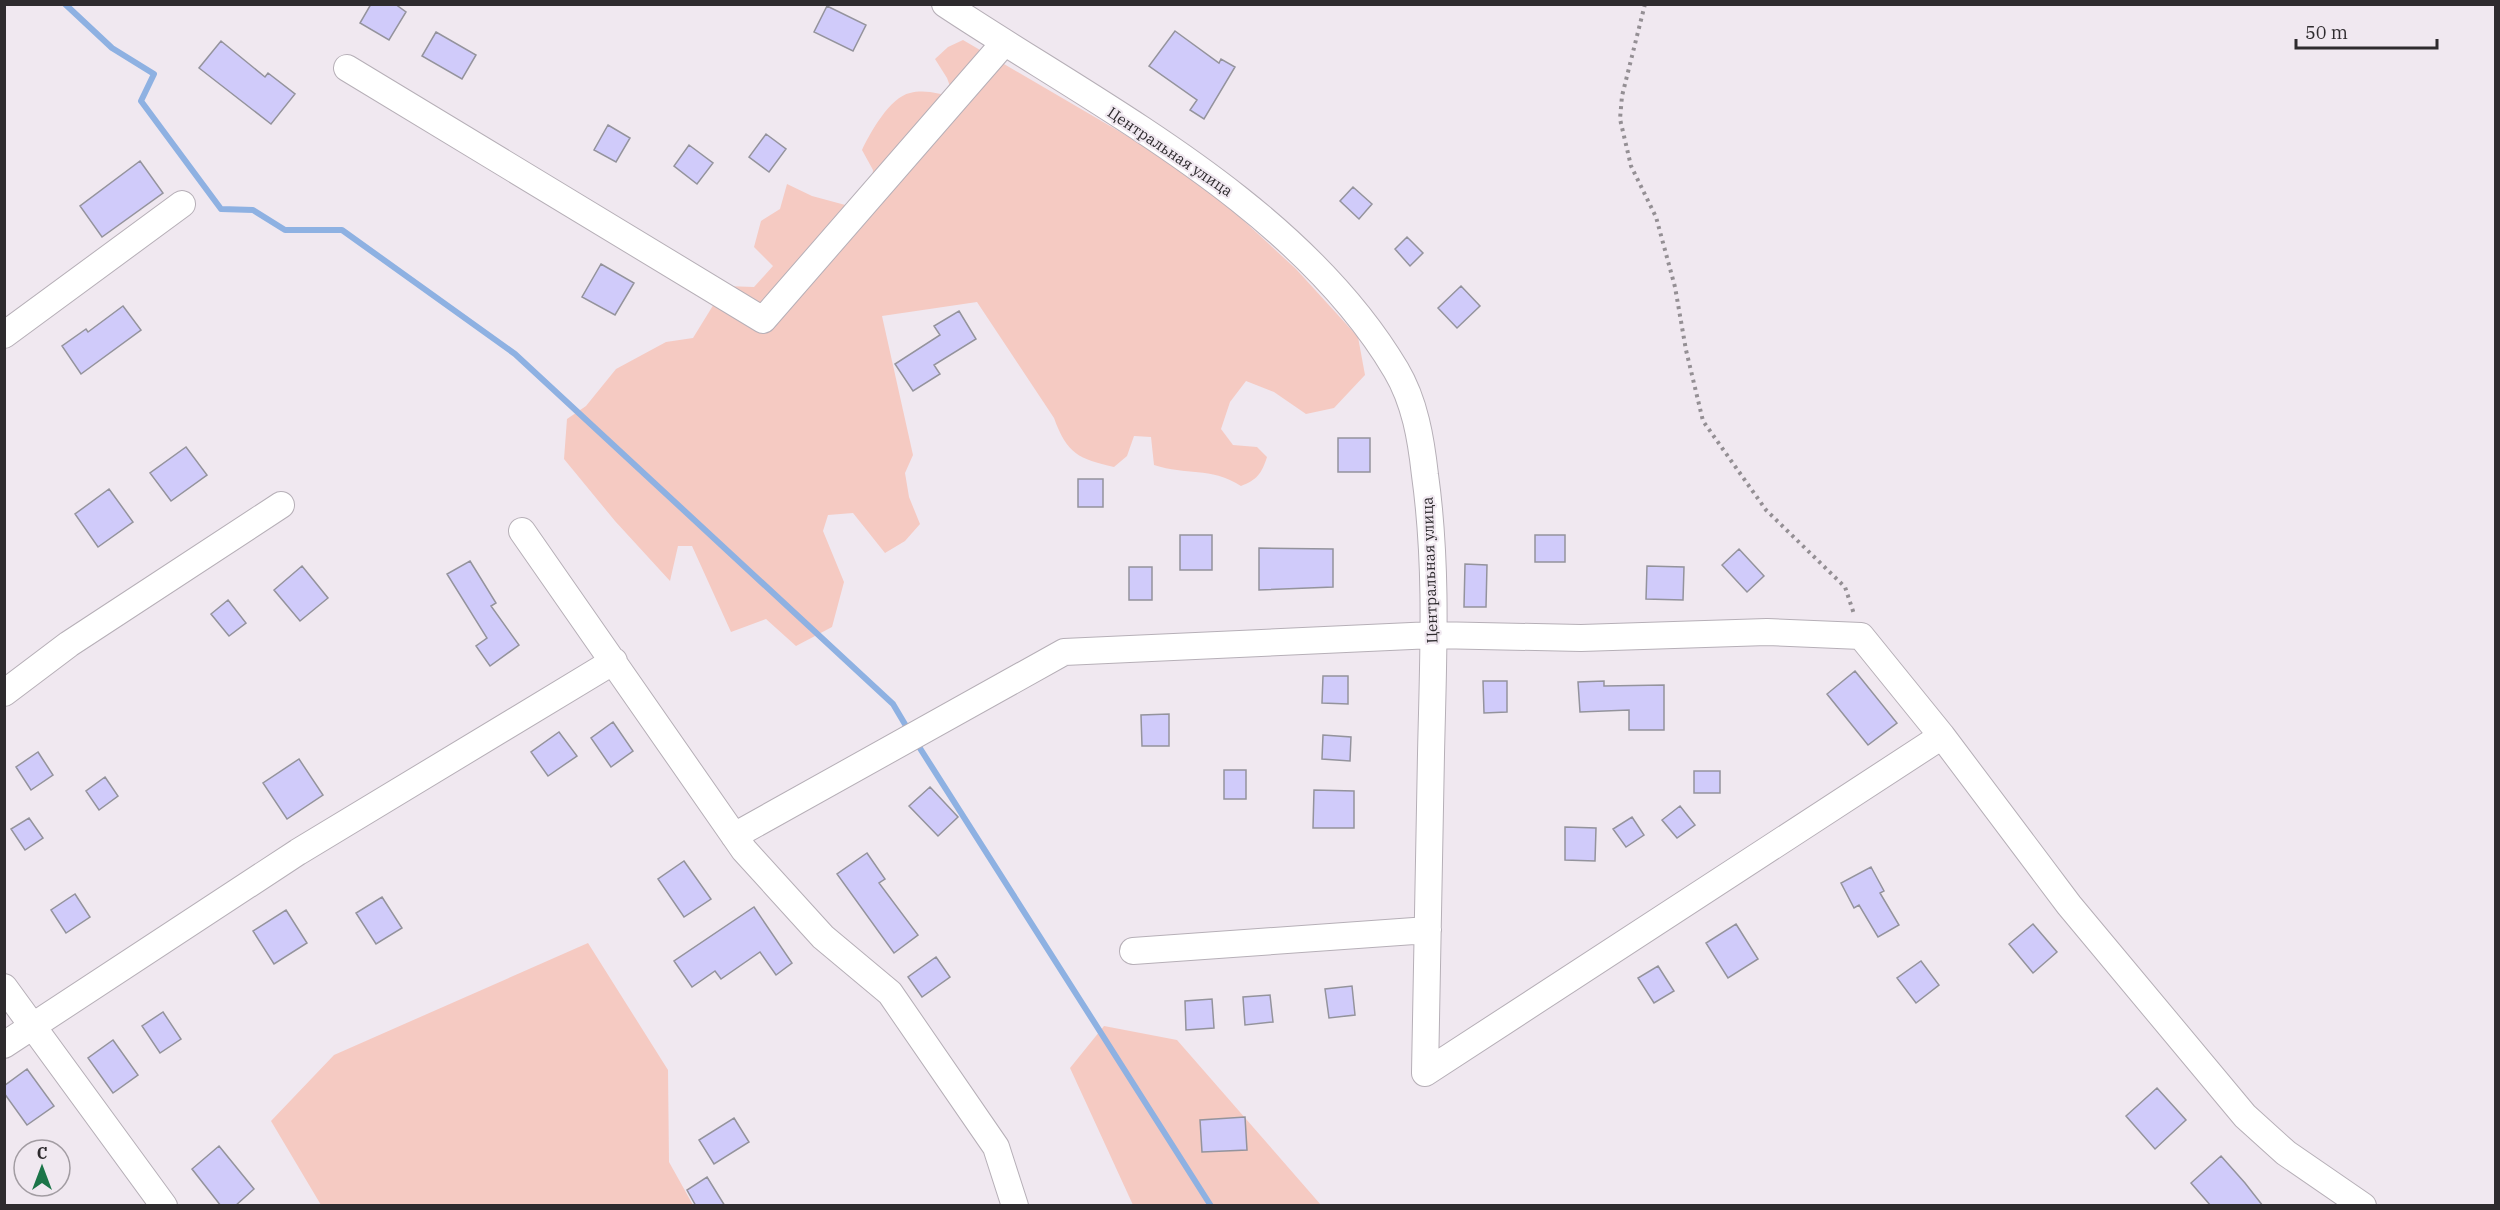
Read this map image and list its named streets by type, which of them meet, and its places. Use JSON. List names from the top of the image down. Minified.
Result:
{"streets":{"street":["Центральная улица"]},"scale_bar":"50 m","north":"top"}
